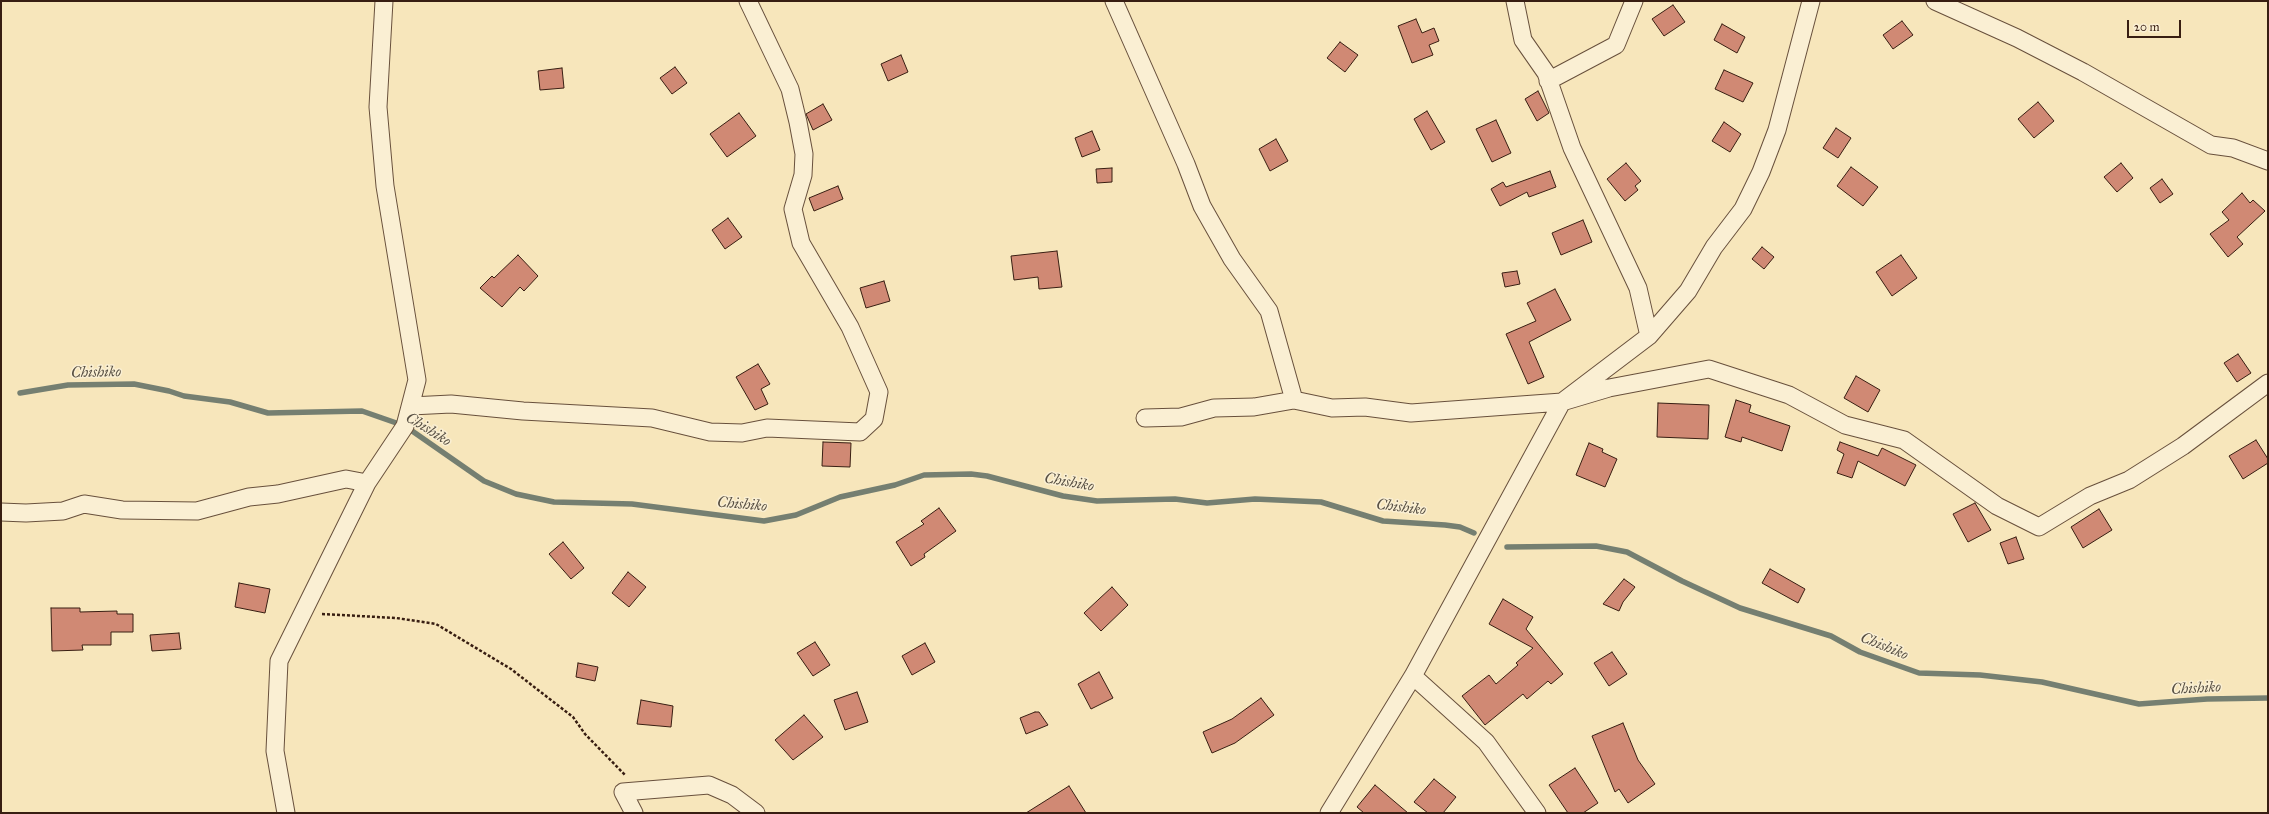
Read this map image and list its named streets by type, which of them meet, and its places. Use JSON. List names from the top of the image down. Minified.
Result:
{"water":["Chishiko"],"scale_bar":"20 m"}
